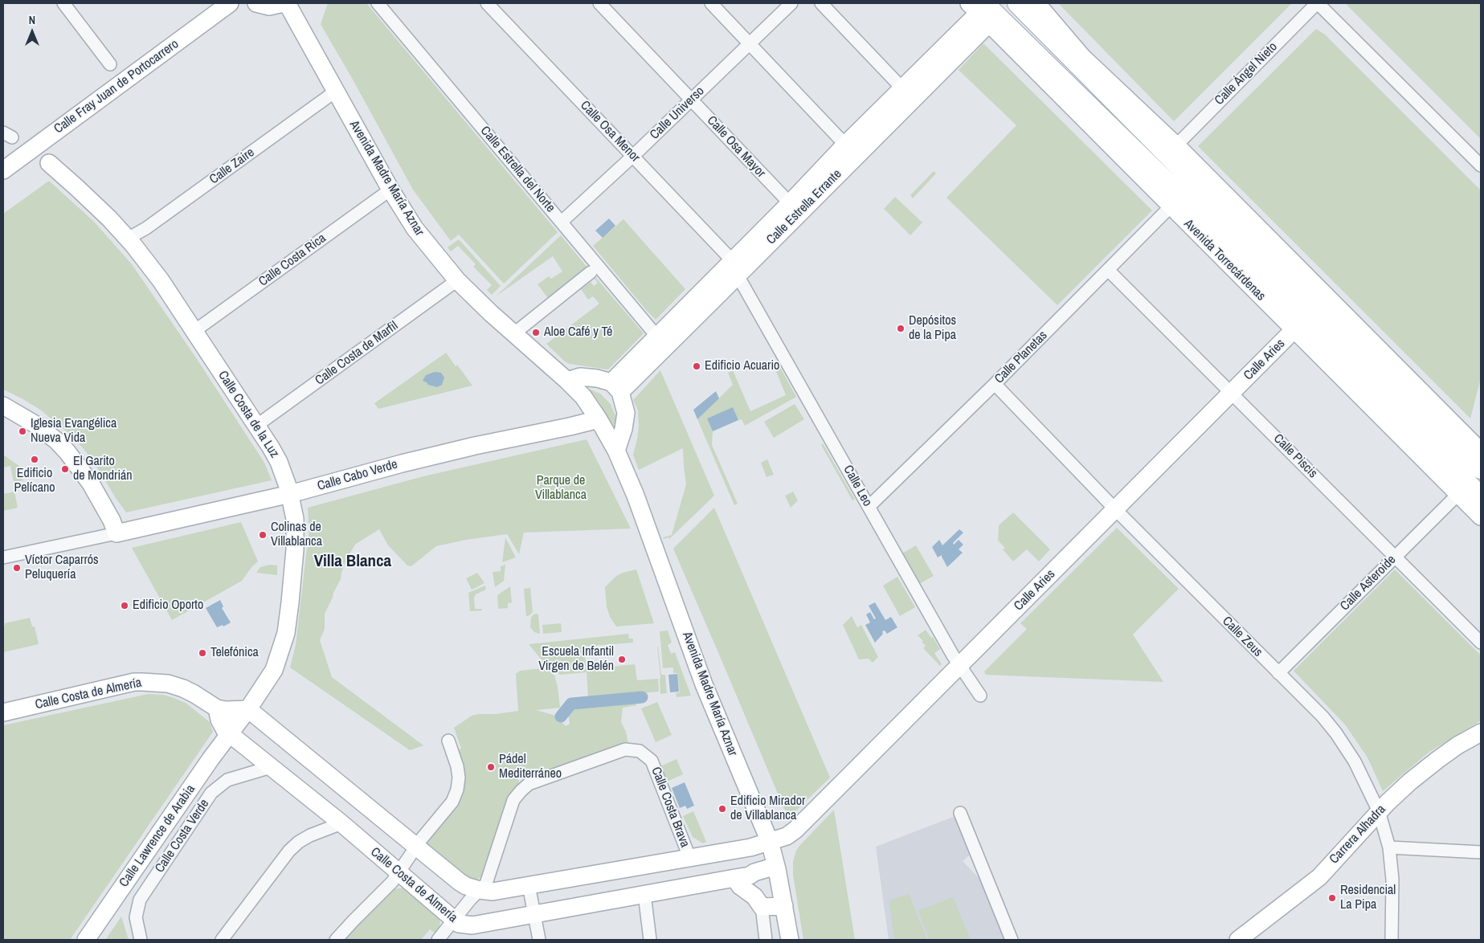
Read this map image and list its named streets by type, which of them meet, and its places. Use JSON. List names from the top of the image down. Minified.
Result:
{"streets":{"main road":["Avenida Torrecárdenas"],"street":["Calle Ángel Nieto","Calle Fray Juan de Portocarrero","Calle Universo","Calle Osa Menor","Calle Osa Mayor","Calle Zaire","Calle Estrella del Norte","Avenida Madre María Aznar","Calle Estrella Errante","Calle Costa Rica","Calle Costa de Marfil","Calle Planetas","Calle Aries","Calle Costa de la Luz","Calle Piscis","Calle Cabo Verde","Calle Leo","Calle Asteroide","Calle Zeus","Calle Costa de Almería","Calle Costa Brava","Carrera Alhadra","Calle Lawrence de Arabia","Calle Costa Verde"]},"crossings":[["Calle Universo","Calle Osa Menor"],["Calle Universo","Calle Osa Mayor"],["Calle Universo","Calle Estrella del Norte"],["Calle Osa Menor","Calle Estrella Errante"],["Calle Osa Menor","Calle Leo"],["Calle Osa Mayor","Calle Estrella Errante"],["Calle Zaire","Avenida Madre María Aznar"],["Calle Zaire","Calle Costa de la Luz"],["Calle Estrella del Norte","Calle Estrella Errante"],["Avenida Madre María Aznar","Calle Costa Rica"],["Avenida Madre María Aznar","Calle Costa de Marfil"],["Avenida Madre María Aznar","Calle Aries"],["Avenida Madre María Aznar","Calle Cabo Verde"],["Avenida Madre María Aznar","Calle Costa de Almería"],["Calle Estrella Errante","Avenida Torrecárdenas"],["Calle Estrella Errante","Calle Leo"],["Calle Costa Rica","Calle Costa de la Luz"],["Avenida Torrecárdenas","Calle Planetas"],["Avenida Torrecárdenas","Calle Aries"],["Avenida Torrecárdenas","Calle Asteroide"],["Calle Costa de Marfil","Calle Costa de la Luz"],["Calle Planetas","Calle Piscis"],["Calle Planetas","Calle Leo"],["Calle Planetas","Calle Zeus"],["Calle Aries","Calle Piscis"],["Calle Aries","Calle Leo"],["Calle Aries","Calle Zeus"],["Calle Aries","Calle Costa de Almería"],["Calle Costa de la Luz","Calle Cabo Verde"],["Calle Costa de la Luz","Calle Costa de Almería"],["Calle Costa de la Luz","Calle Lawrence de Arabia"],["Calle Piscis","Calle Asteroide"],["Calle Asteroide","Calle Zeus"],["Calle Zeus","Carrera Alhadra"],["Calle Costa de Almería","Calle Costa Brava"],["Calle Costa de Almería","Calle Lawrence de Arabia"],["Calle Costa de Almería","Calle Costa Verde"]],"districts":["Villa Blanca"],"parks":["Parque de Villablanca"],"places":["Depósitos de la Pipa","Aloe Café y Té","Edificio Acuario","Iglesia Evangélica Nueva Vida","Edificio Pelícano","El Garito de Mondrián","Colinas de Villablanca","Víctor Caparrós Peluquería","Edificio Oporto","Telefónica","Escuela Infantil Virgen de Belén","Pádel Mediterráneo","Edificio Mirador de Villablanca","Residencial La Pipa"],"north":"top"}
